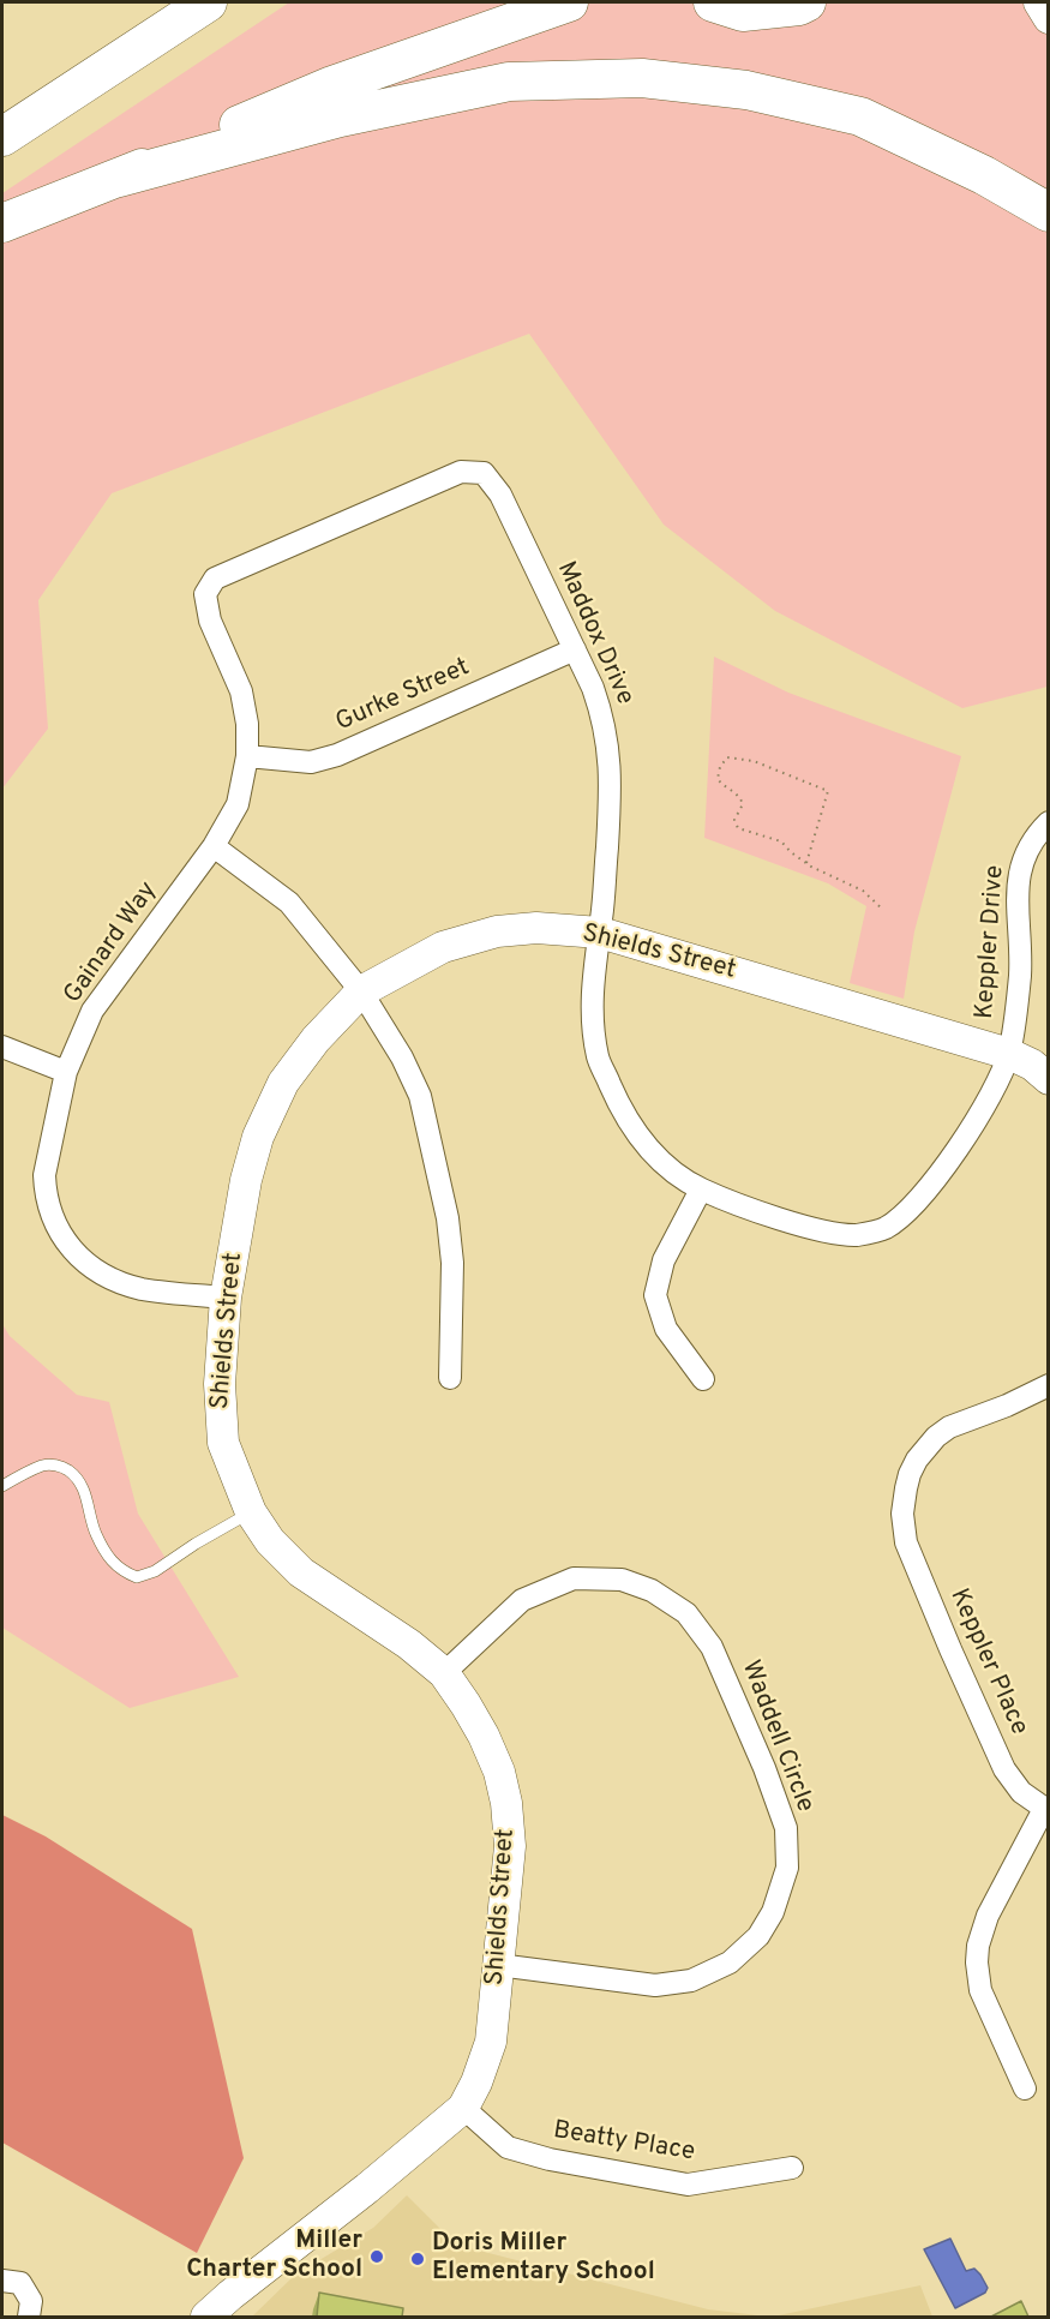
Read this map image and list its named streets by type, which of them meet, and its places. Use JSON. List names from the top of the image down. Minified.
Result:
{"streets":{"street":["Maddox Drive","Gurke Street","Keppler Drive","Gainard Way","Shields Street","Keppler Place","Waddell Circle","Beatty Place"]},"crossings":[["Maddox Drive","Gurke Street"],["Maddox Drive","Keppler Drive"],["Maddox Drive","Gainard Way"],["Maddox Drive","Shields Street"],["Gurke Street","Gainard Way"],["Keppler Drive","Shields Street"],["Gainard Way","Shields Street"],["Shields Street","Waddell Circle"],["Shields Street","Beatty Place"]],"places":["Miller Charter School","Doris Miller Elementary School"]}
